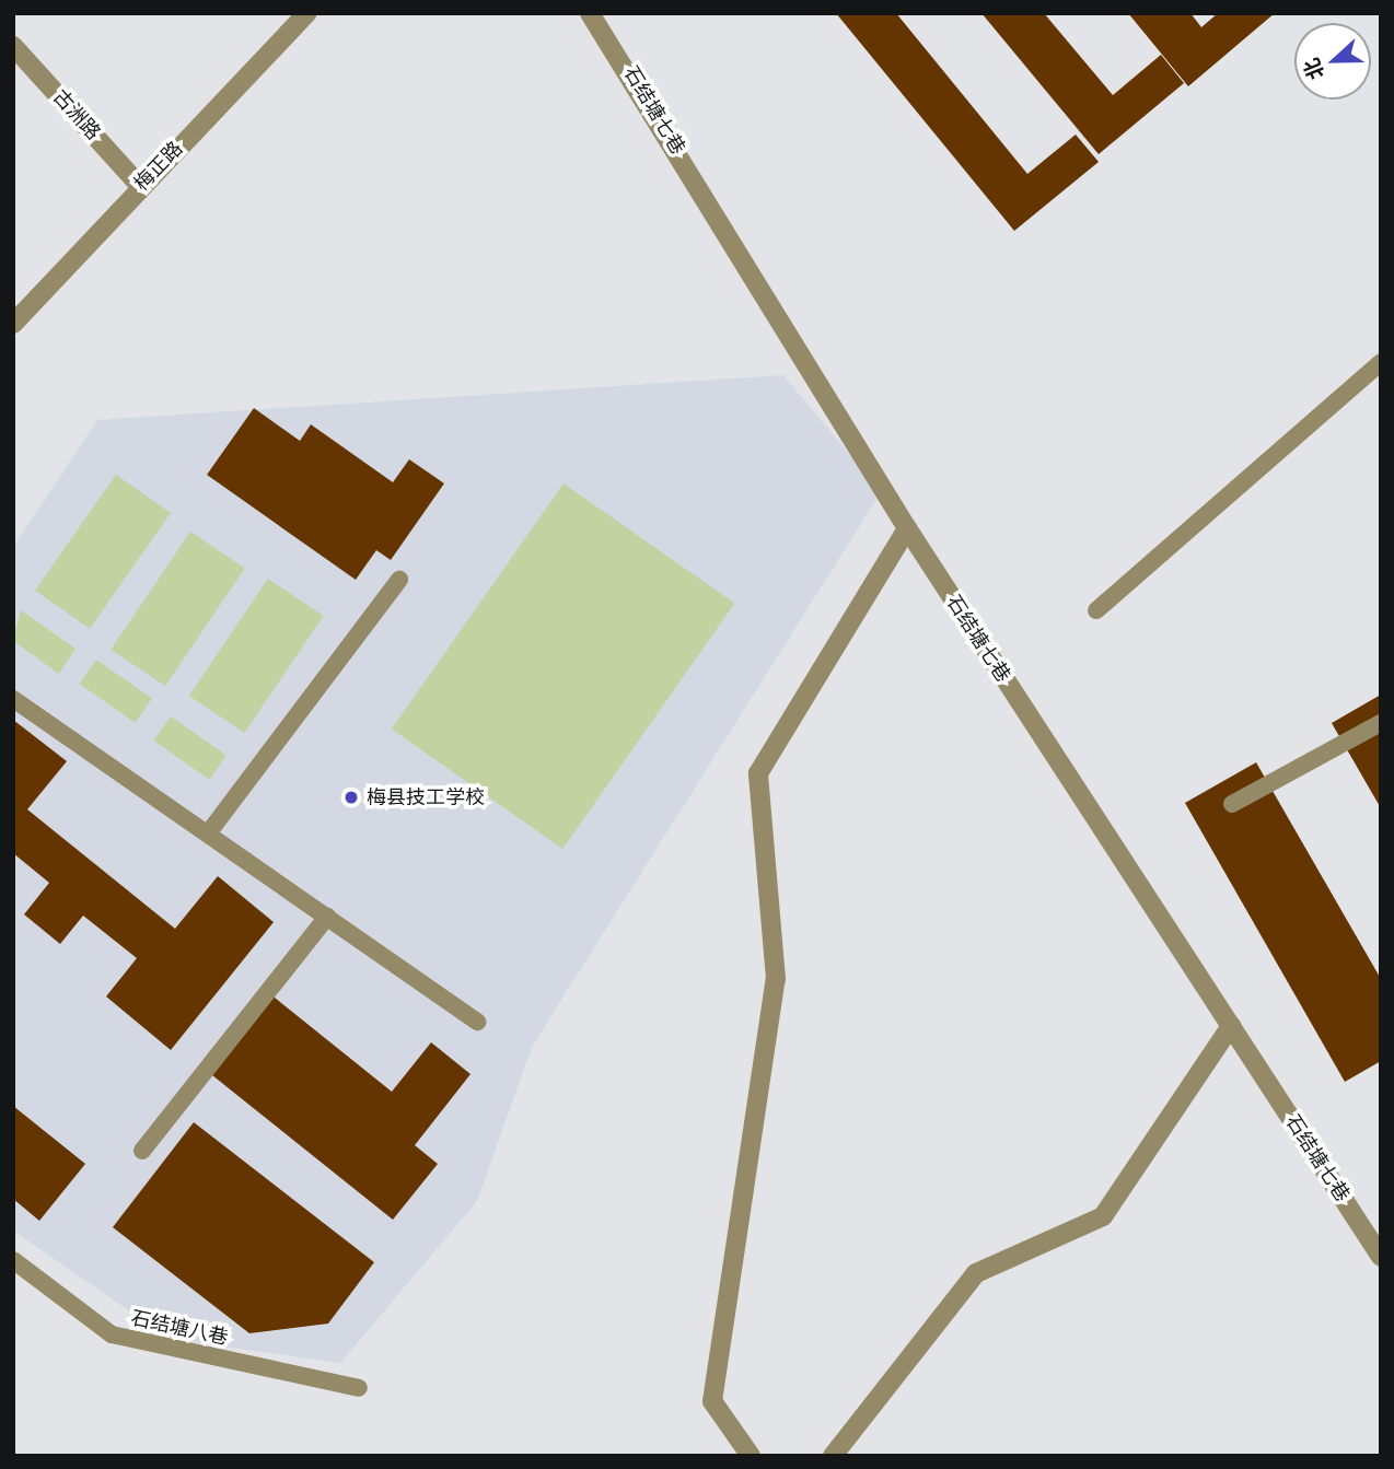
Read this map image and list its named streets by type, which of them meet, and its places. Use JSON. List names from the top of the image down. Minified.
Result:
{"streets":{"street":["石结塘七巷","古洲路","梅正路"],"lane":["石结塘八巷"]},"crossings":[["古洲路","梅正路"]],"places":["梅县技工学校"],"north":"left"}
